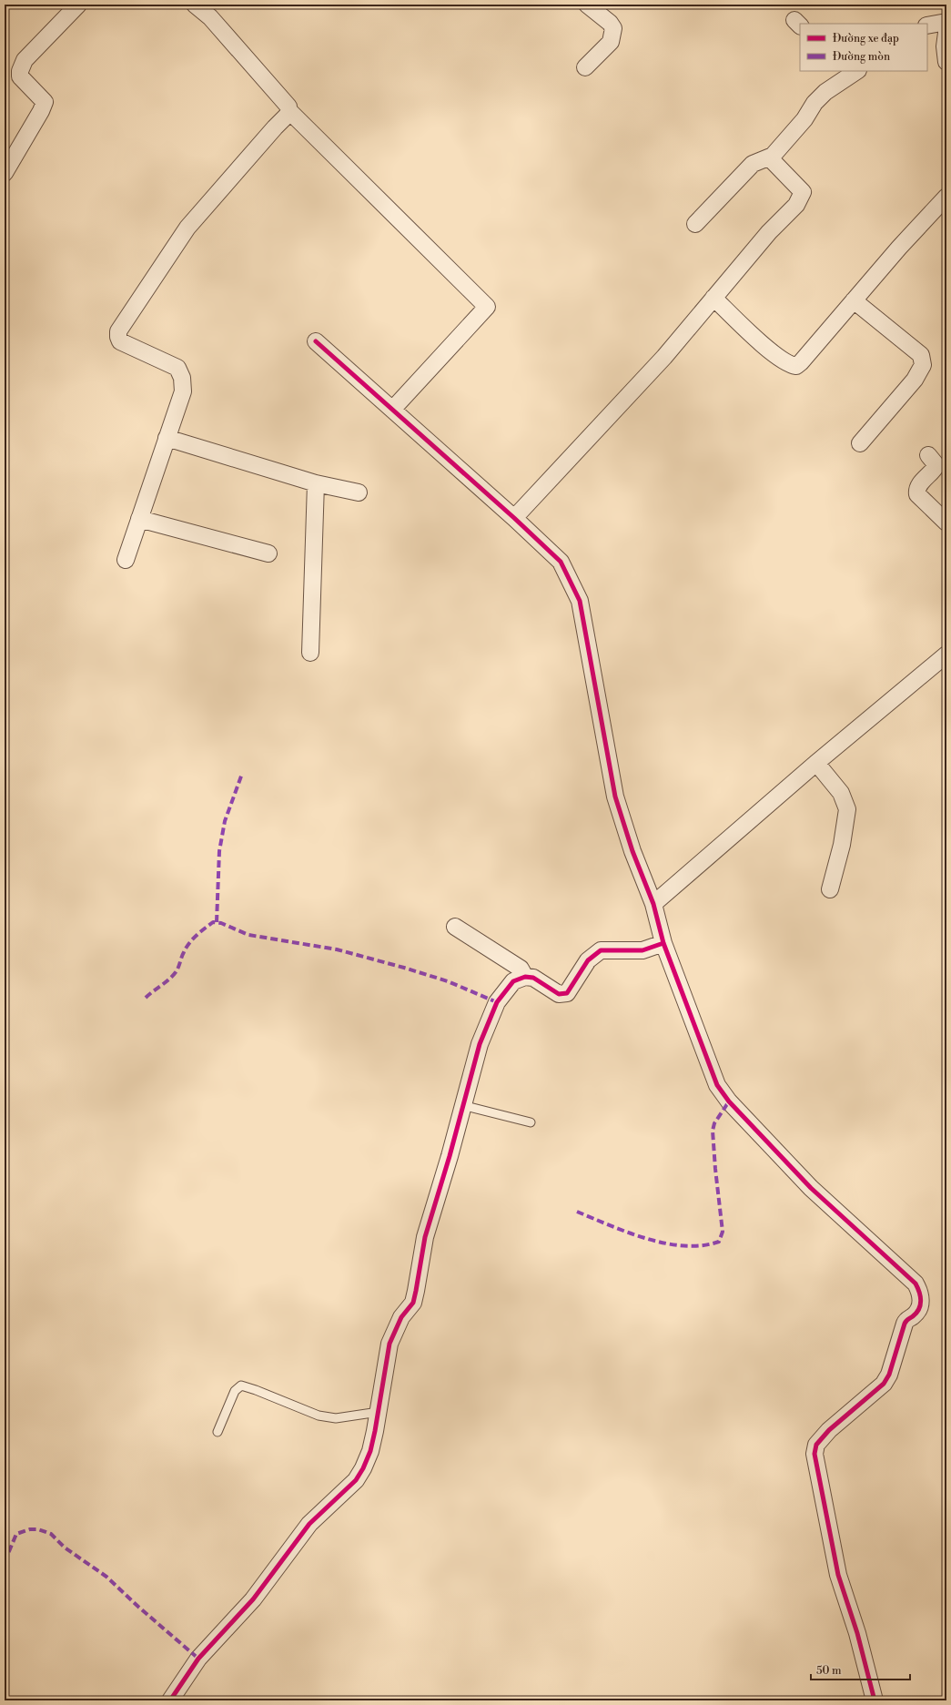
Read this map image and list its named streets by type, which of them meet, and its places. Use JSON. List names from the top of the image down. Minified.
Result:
{"legend":["Đường xe đạp","Đường mòn"],"scale_bar":"50 m"}
